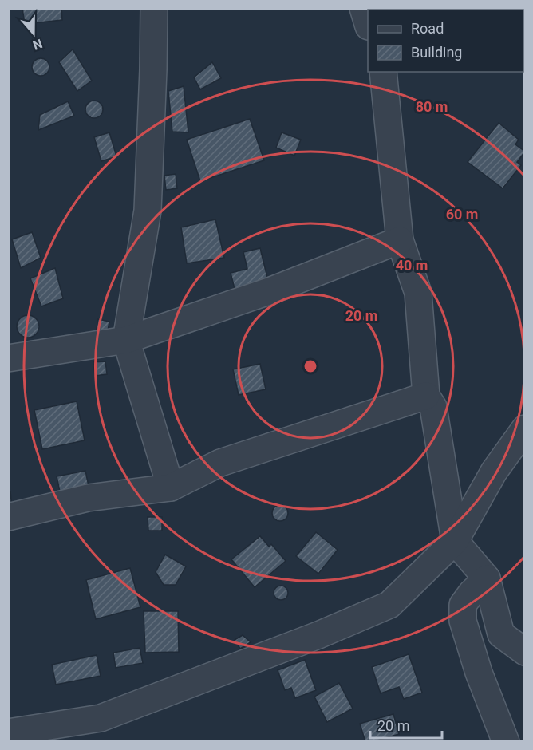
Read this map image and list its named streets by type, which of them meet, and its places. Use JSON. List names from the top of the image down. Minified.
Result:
{"legend":["Road","Building"],"scale_bar":"20 m","north":"bottom","rings":["80 m","60 m","40 m","20 m"]}
